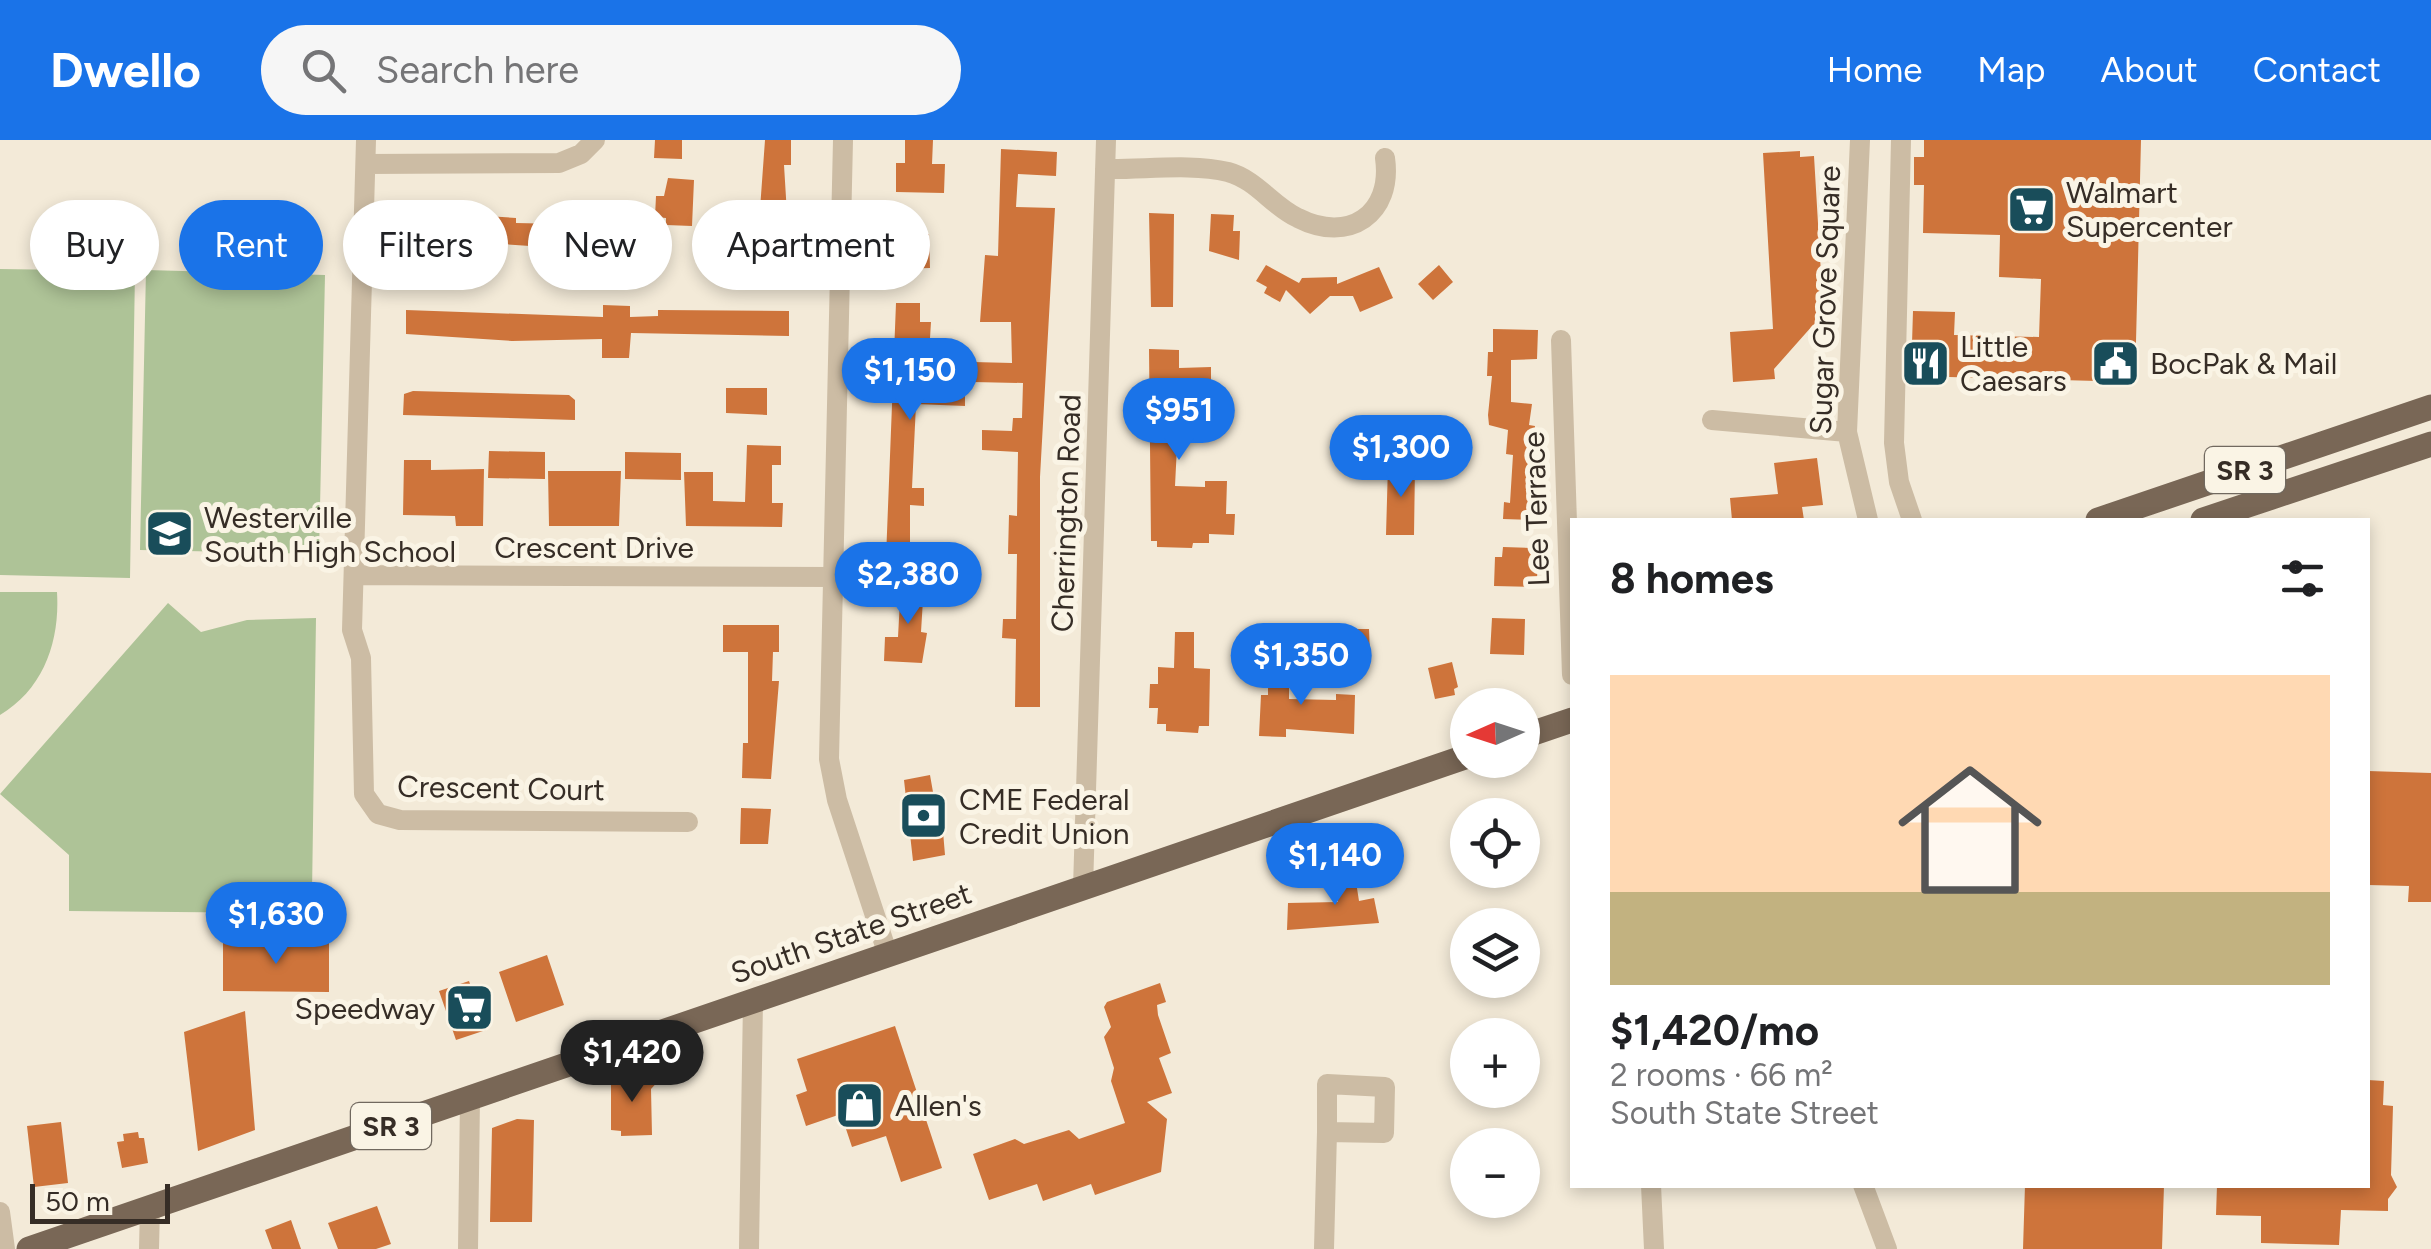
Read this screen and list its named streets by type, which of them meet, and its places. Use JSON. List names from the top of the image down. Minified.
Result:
{"streets":{"main road":["SR 3","South State Street"],"street":["Sugar Grove Square","Lee Terrace","Cherrington Road","Crescent Drive","Crescent Court"]},"crossings":[["Cherrington Road","South State Street"],["Crescent Drive","Crescent Court"]],"places":{"supermarket":["Walmart Supercenter","Speedway"],"restaurant":["Little Caesars"],"public building":["BocPak & Mail"],"school or university":["Westerville South High School"],"bank":["CME Federal Credit Union"],"shop":["Allen's"]},"scale_bar":"50 m","north":"left","page":{"header":"Dwello","search":"Search here","nav":["Home","Map","About","Contact"],"chip":["Buy","Rent","Filters","New","Apartment"],"price":["$1,150","$951","$1,300","$2,380","$1,350","$1,140","$1,630","$1,420"],"heading":"8 homes","list":[{"name":"$1,420/mo","note":"2 rooms · 66 m² · South State Street"}],"map_buttons":["+","−"],"scale":"50 m"}}
